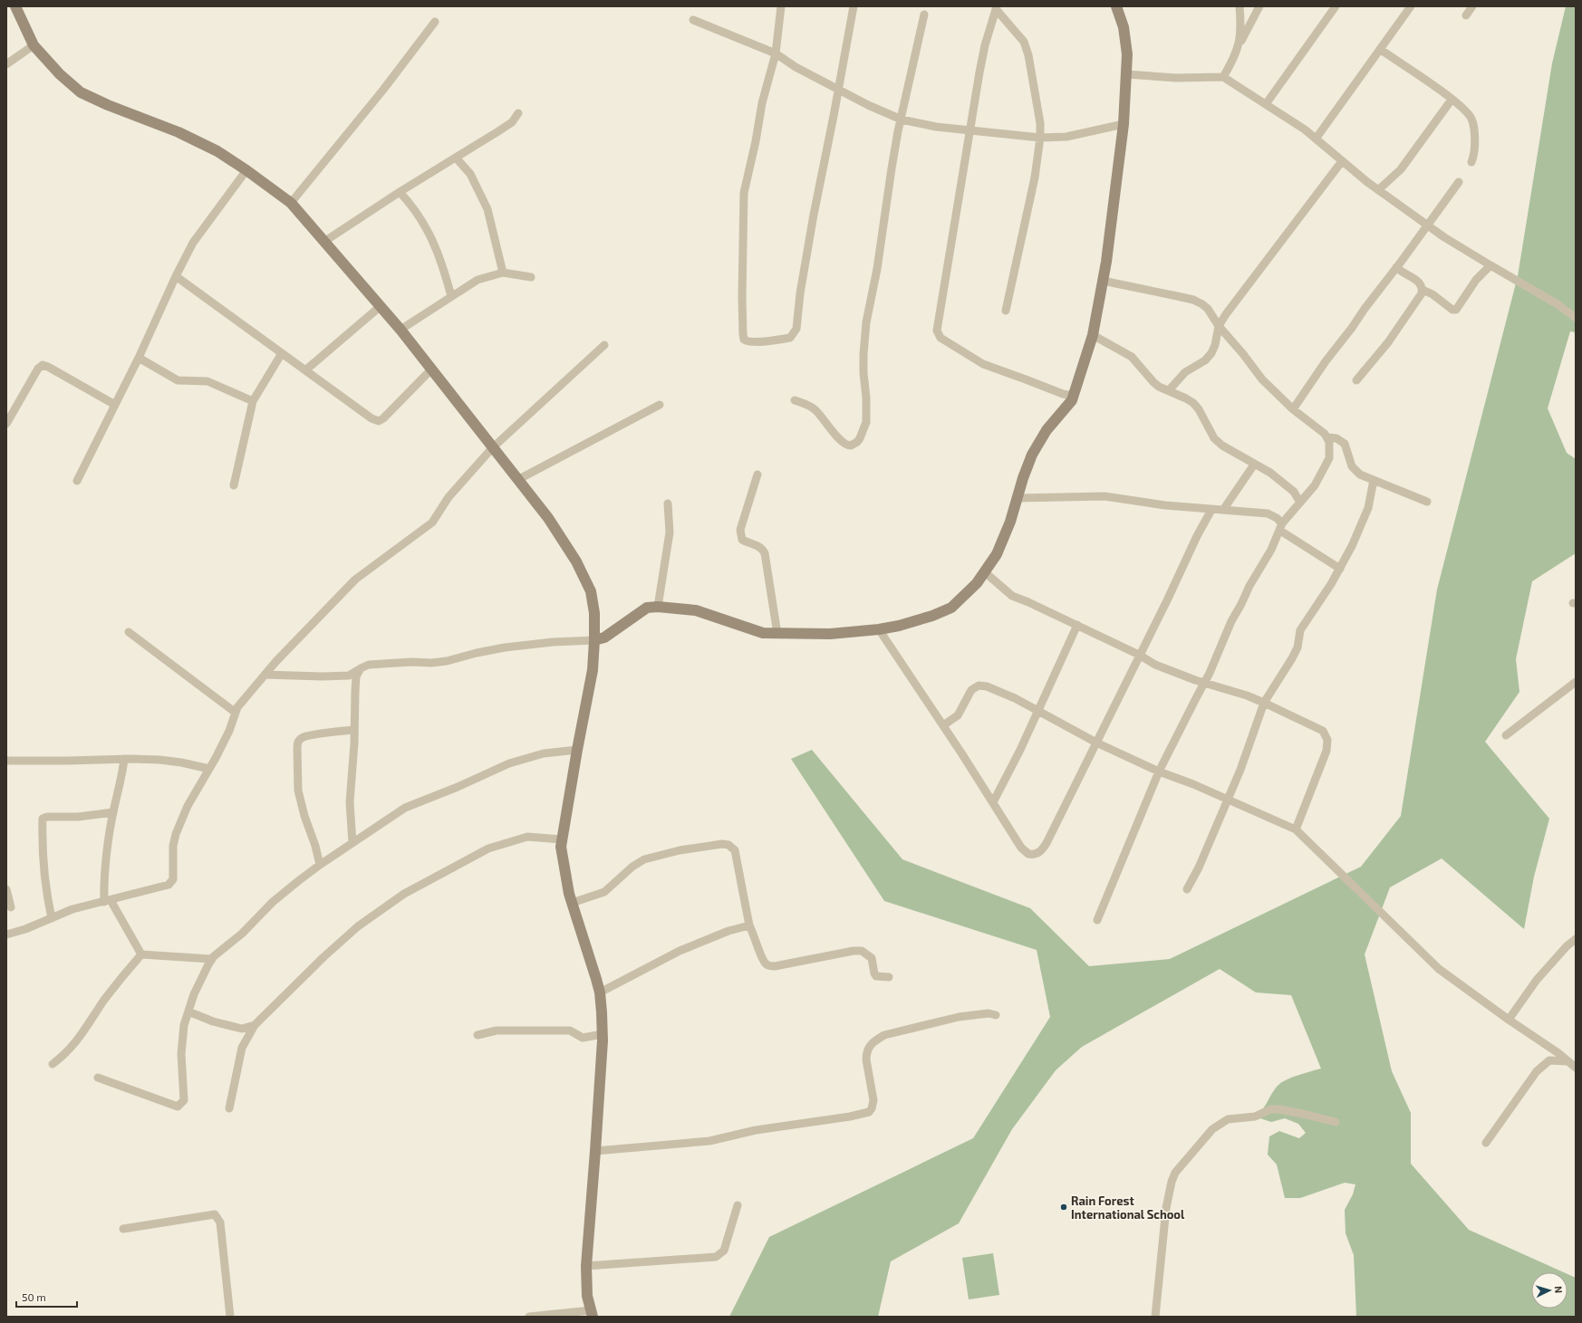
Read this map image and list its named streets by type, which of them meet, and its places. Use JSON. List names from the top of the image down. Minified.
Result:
{"places":["Rain Forest International School"],"scale_bar":"50 m","north":"right"}
